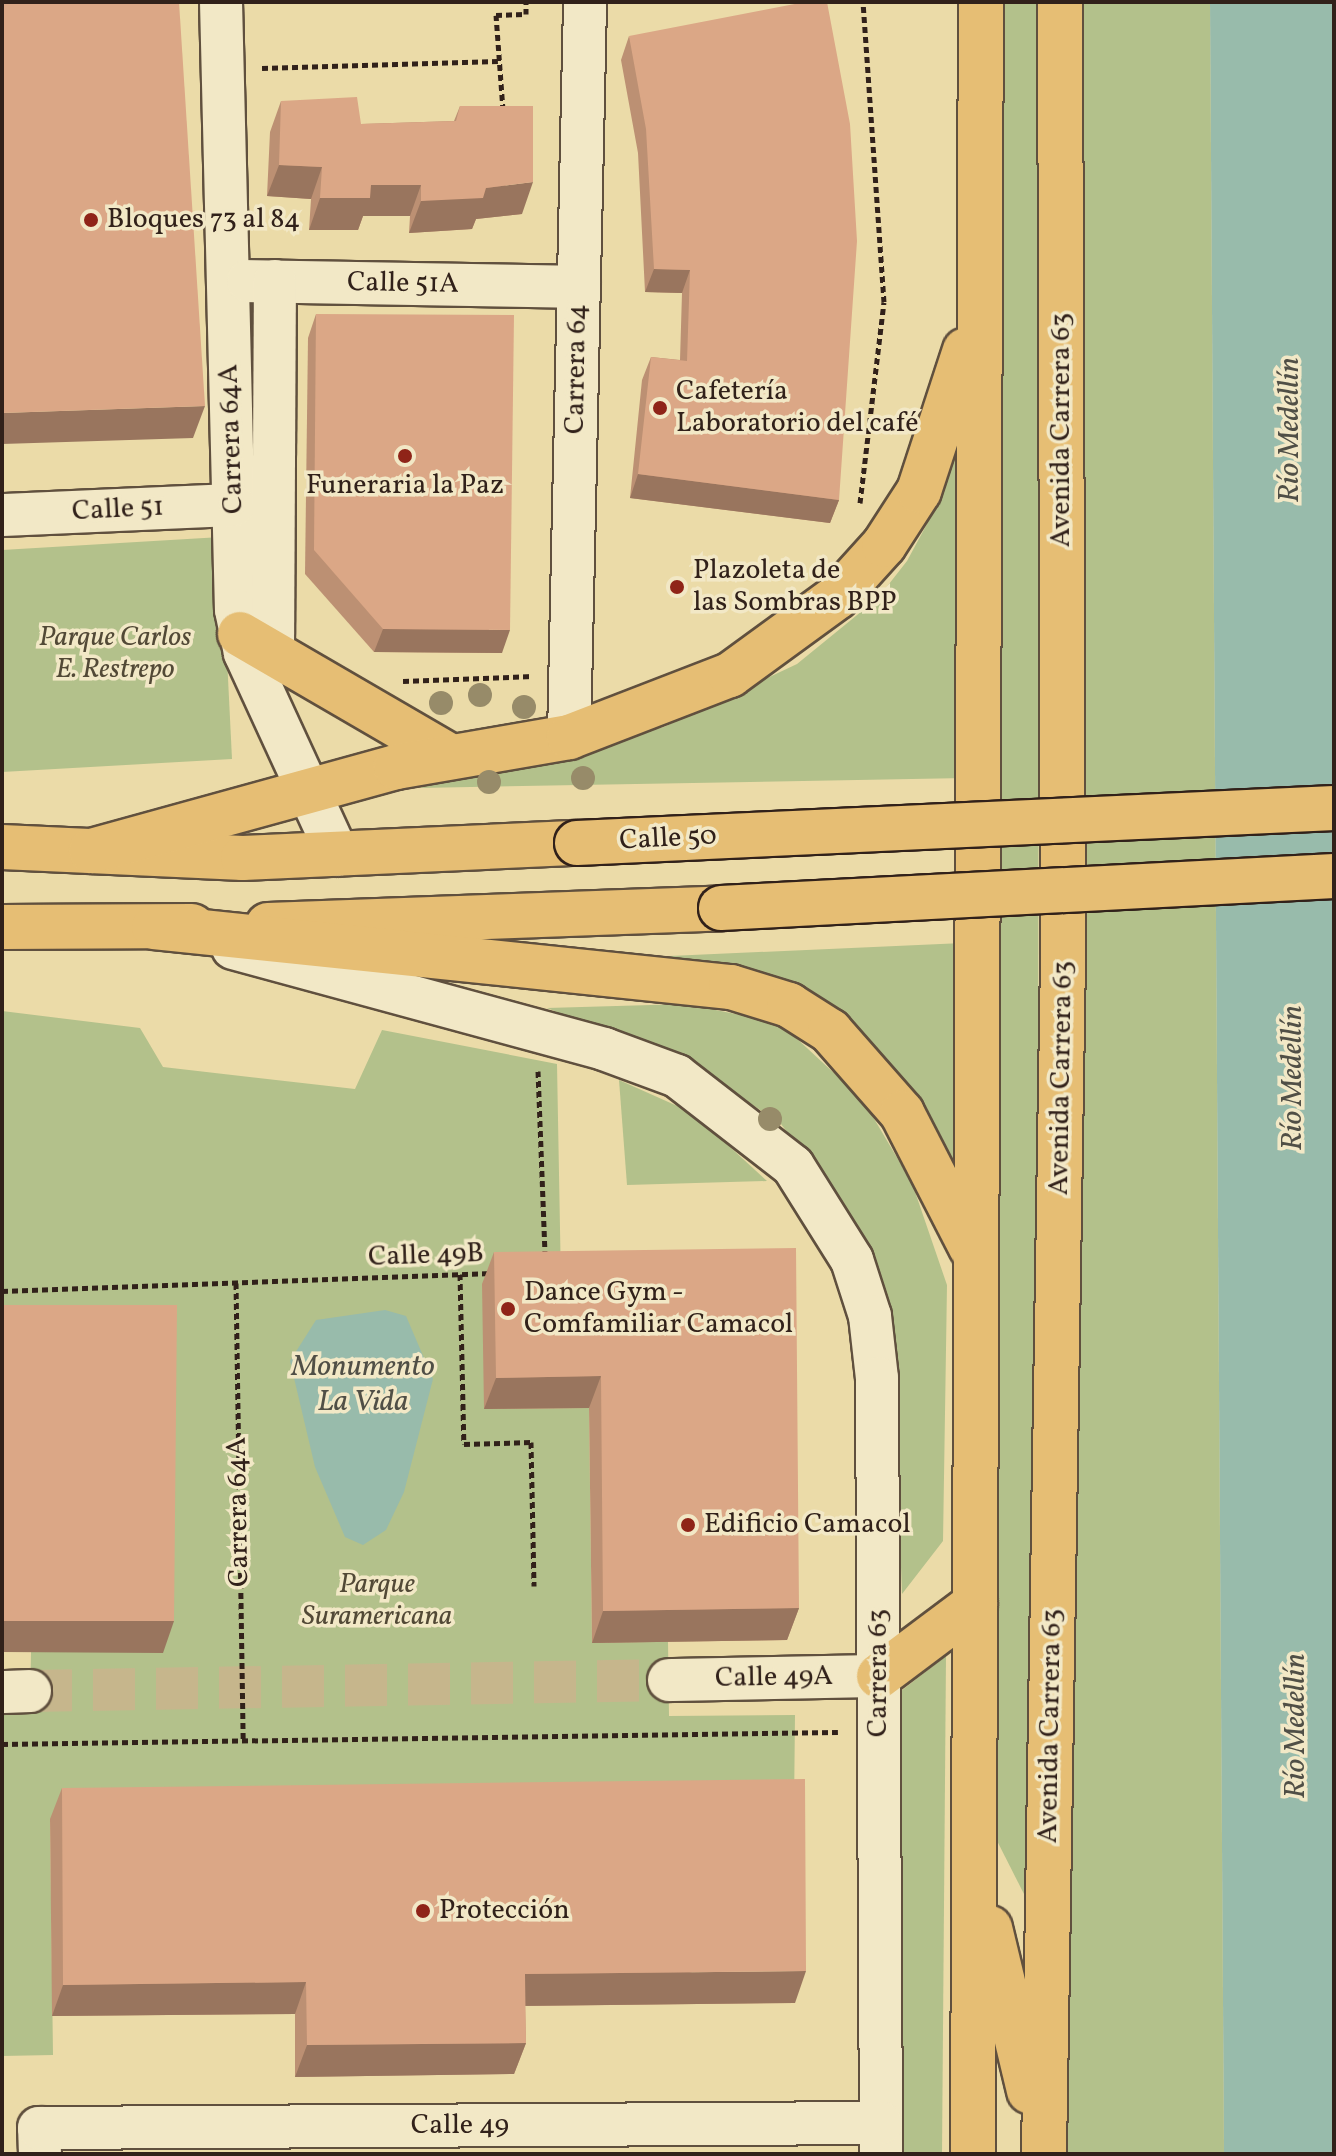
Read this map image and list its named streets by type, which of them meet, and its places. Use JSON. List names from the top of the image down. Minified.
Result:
{"streets":{"main road":["Avenida Carrera 63","Calle 50"],"street":["Calle 51A","Carrera 64","Carrera 64A","Calle 51","Carrera 63","Calle 49A","Calle 49"],"path":["Calle 49B"]},"crossings":[["Calle 51A","Carrera 64"],["Calle 51A","Carrera 64A"],["Carrera 64A","Calle 51"],["Carrera 64A","Calle 50"],["Carrera 64A","Calle 49B"],["Carrera 63","Calle 49A"],["Carrera 63","Calle 49"]],"water":["Río Medellín","Monumento La Vida"],"parks":["Parque Carlos E. Restrepo","Parque Suramericana"],"places":["Bloques 73 al 84","Cafetería Laboratorio del café","Funeraria la Paz","Plazoleta de las Sombras BPP","Dance Gym - Comfamiliar Camacol","Edificio Camacol","Protección"]}
